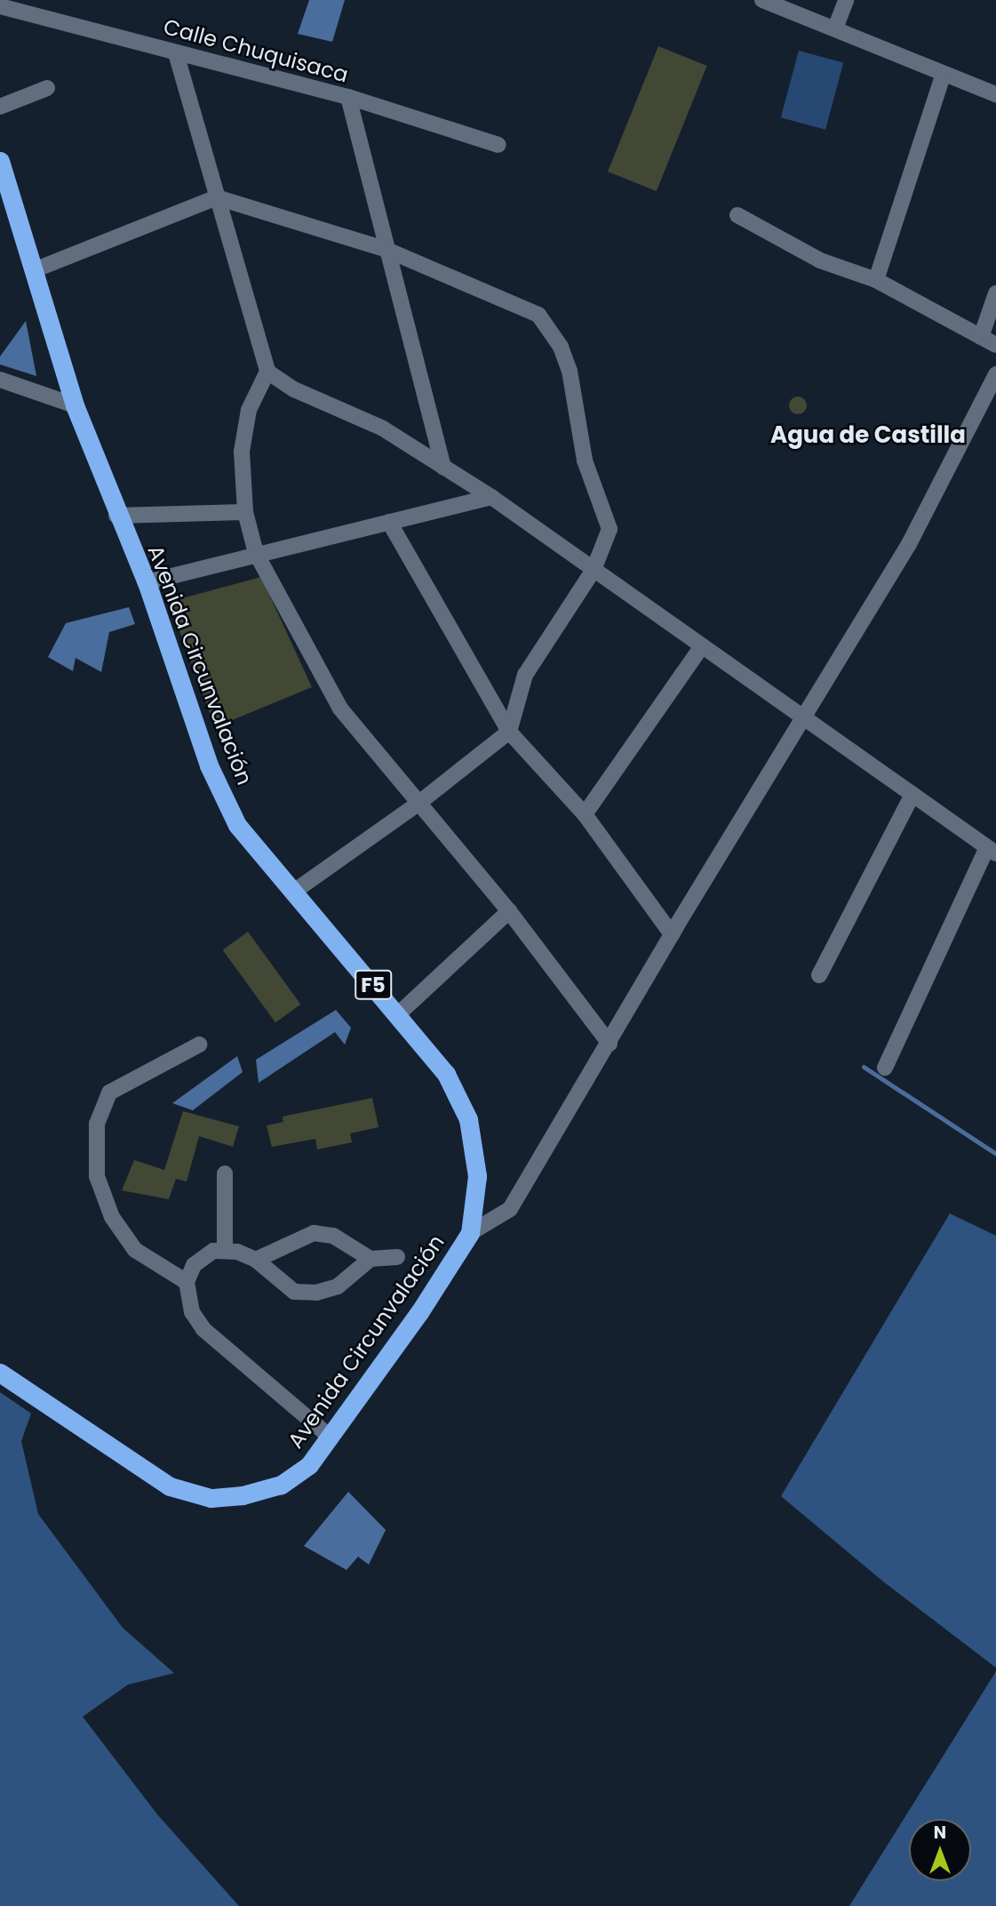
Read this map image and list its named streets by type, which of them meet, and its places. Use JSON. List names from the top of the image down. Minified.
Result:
{"streets":{"highway":["Avenida Circunvalación","F5"],"street":["Calle Chuquisaca"]},"districts":["Agua de Castilla"],"north":"top"}
